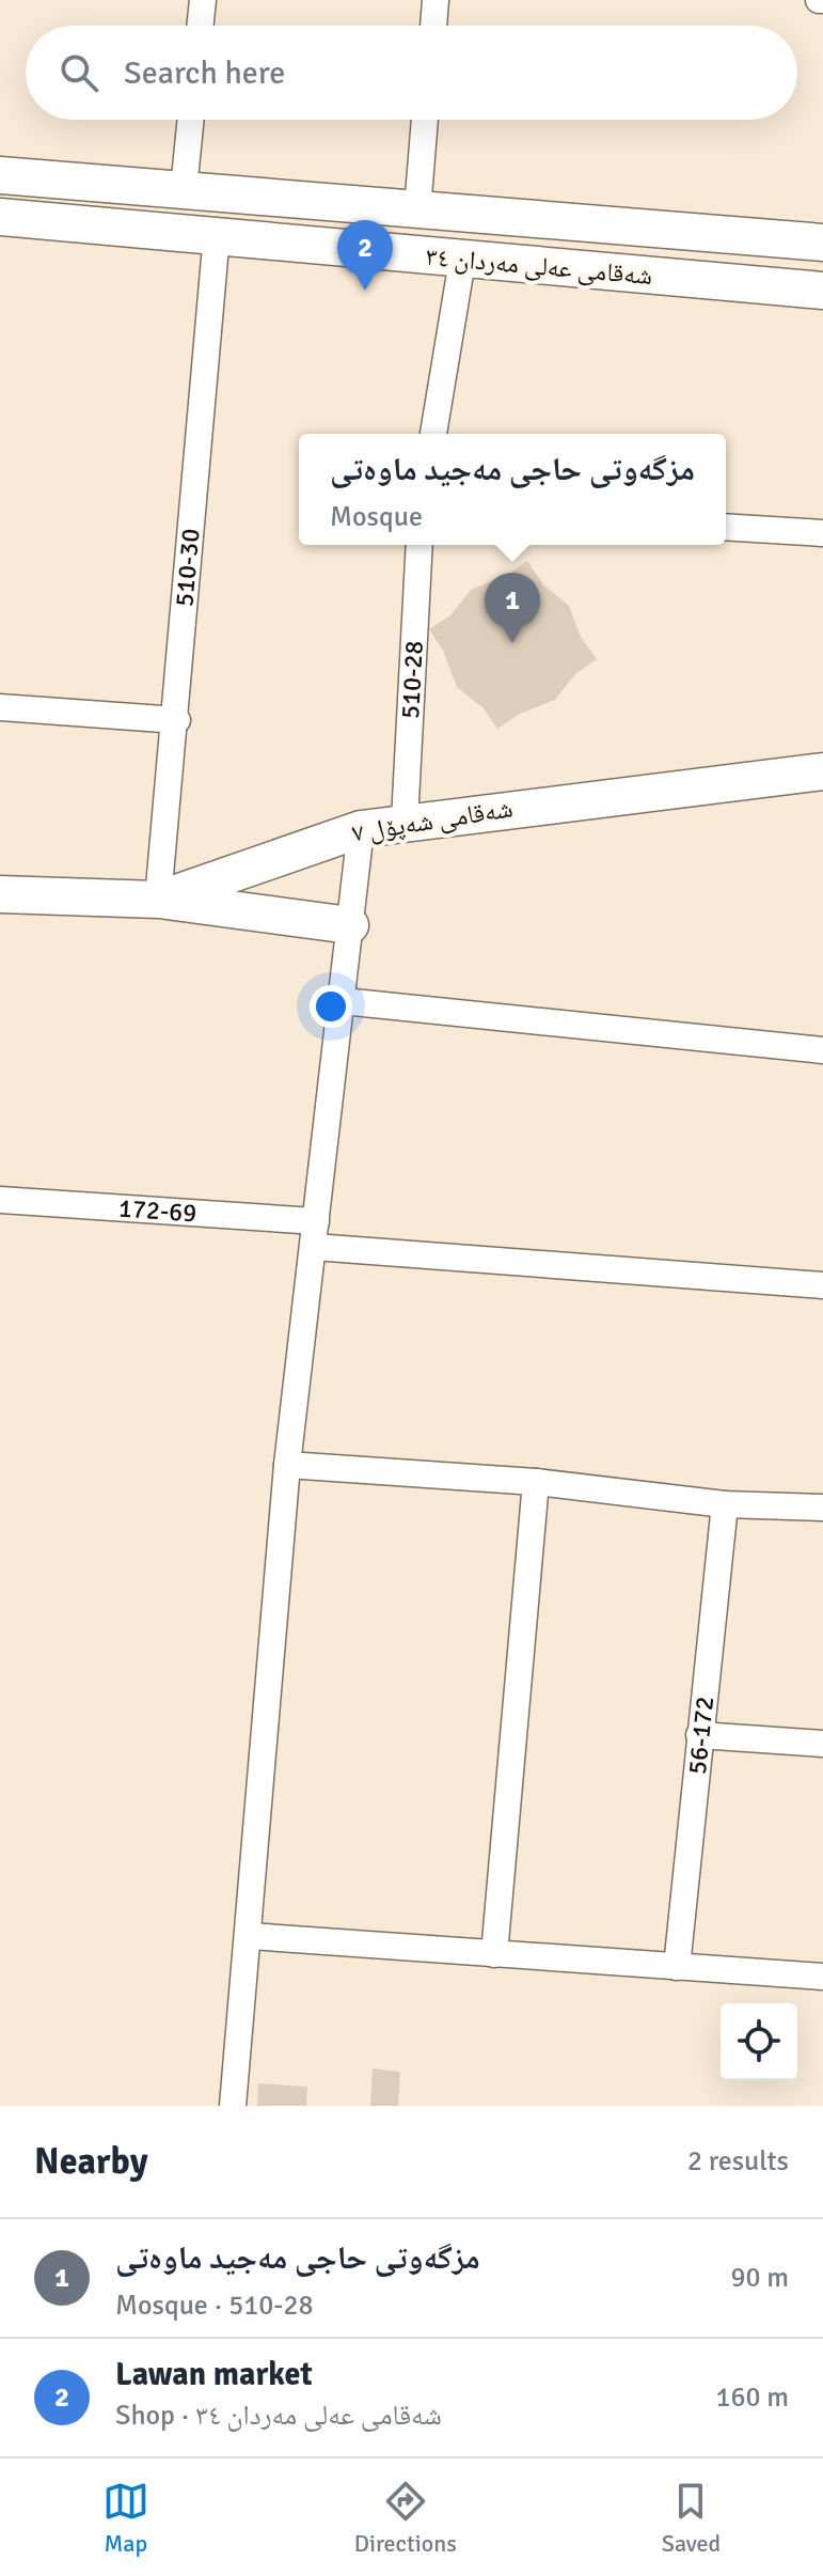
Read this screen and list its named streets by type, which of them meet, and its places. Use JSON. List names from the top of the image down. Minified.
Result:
{"streets":{"main road":["شەقامی عەلی مەردان ٣٤","شەقامی شەپۆل ٧"],"street":["510-30","510-28","172-69","56-172"]},"crossings":[["شەقامی عەلی مەردان ٣٤","510-30"],["510-30","شەقامی شەپۆل ٧"],["510-28","شەقامی شەپۆل ٧"]],"page":{"search":"Search here","pins":["2","1"],"popup":["مزگەوتی حاجی مەجید ماوەتی","Mosque"],"heading":["Nearby","2 results"],"list":[{"mark":"1","name":"مزگەوتی حاجی مەجید ماوەتی","note":"Mosque · 510-28","value":"90 m"},{"mark":"2","name":"Lawan market","note":"Shop · شەقامی عەلی مەردان ٣٤","value":"160 m"}],"nav":["Map","Directions","Saved"]}}
